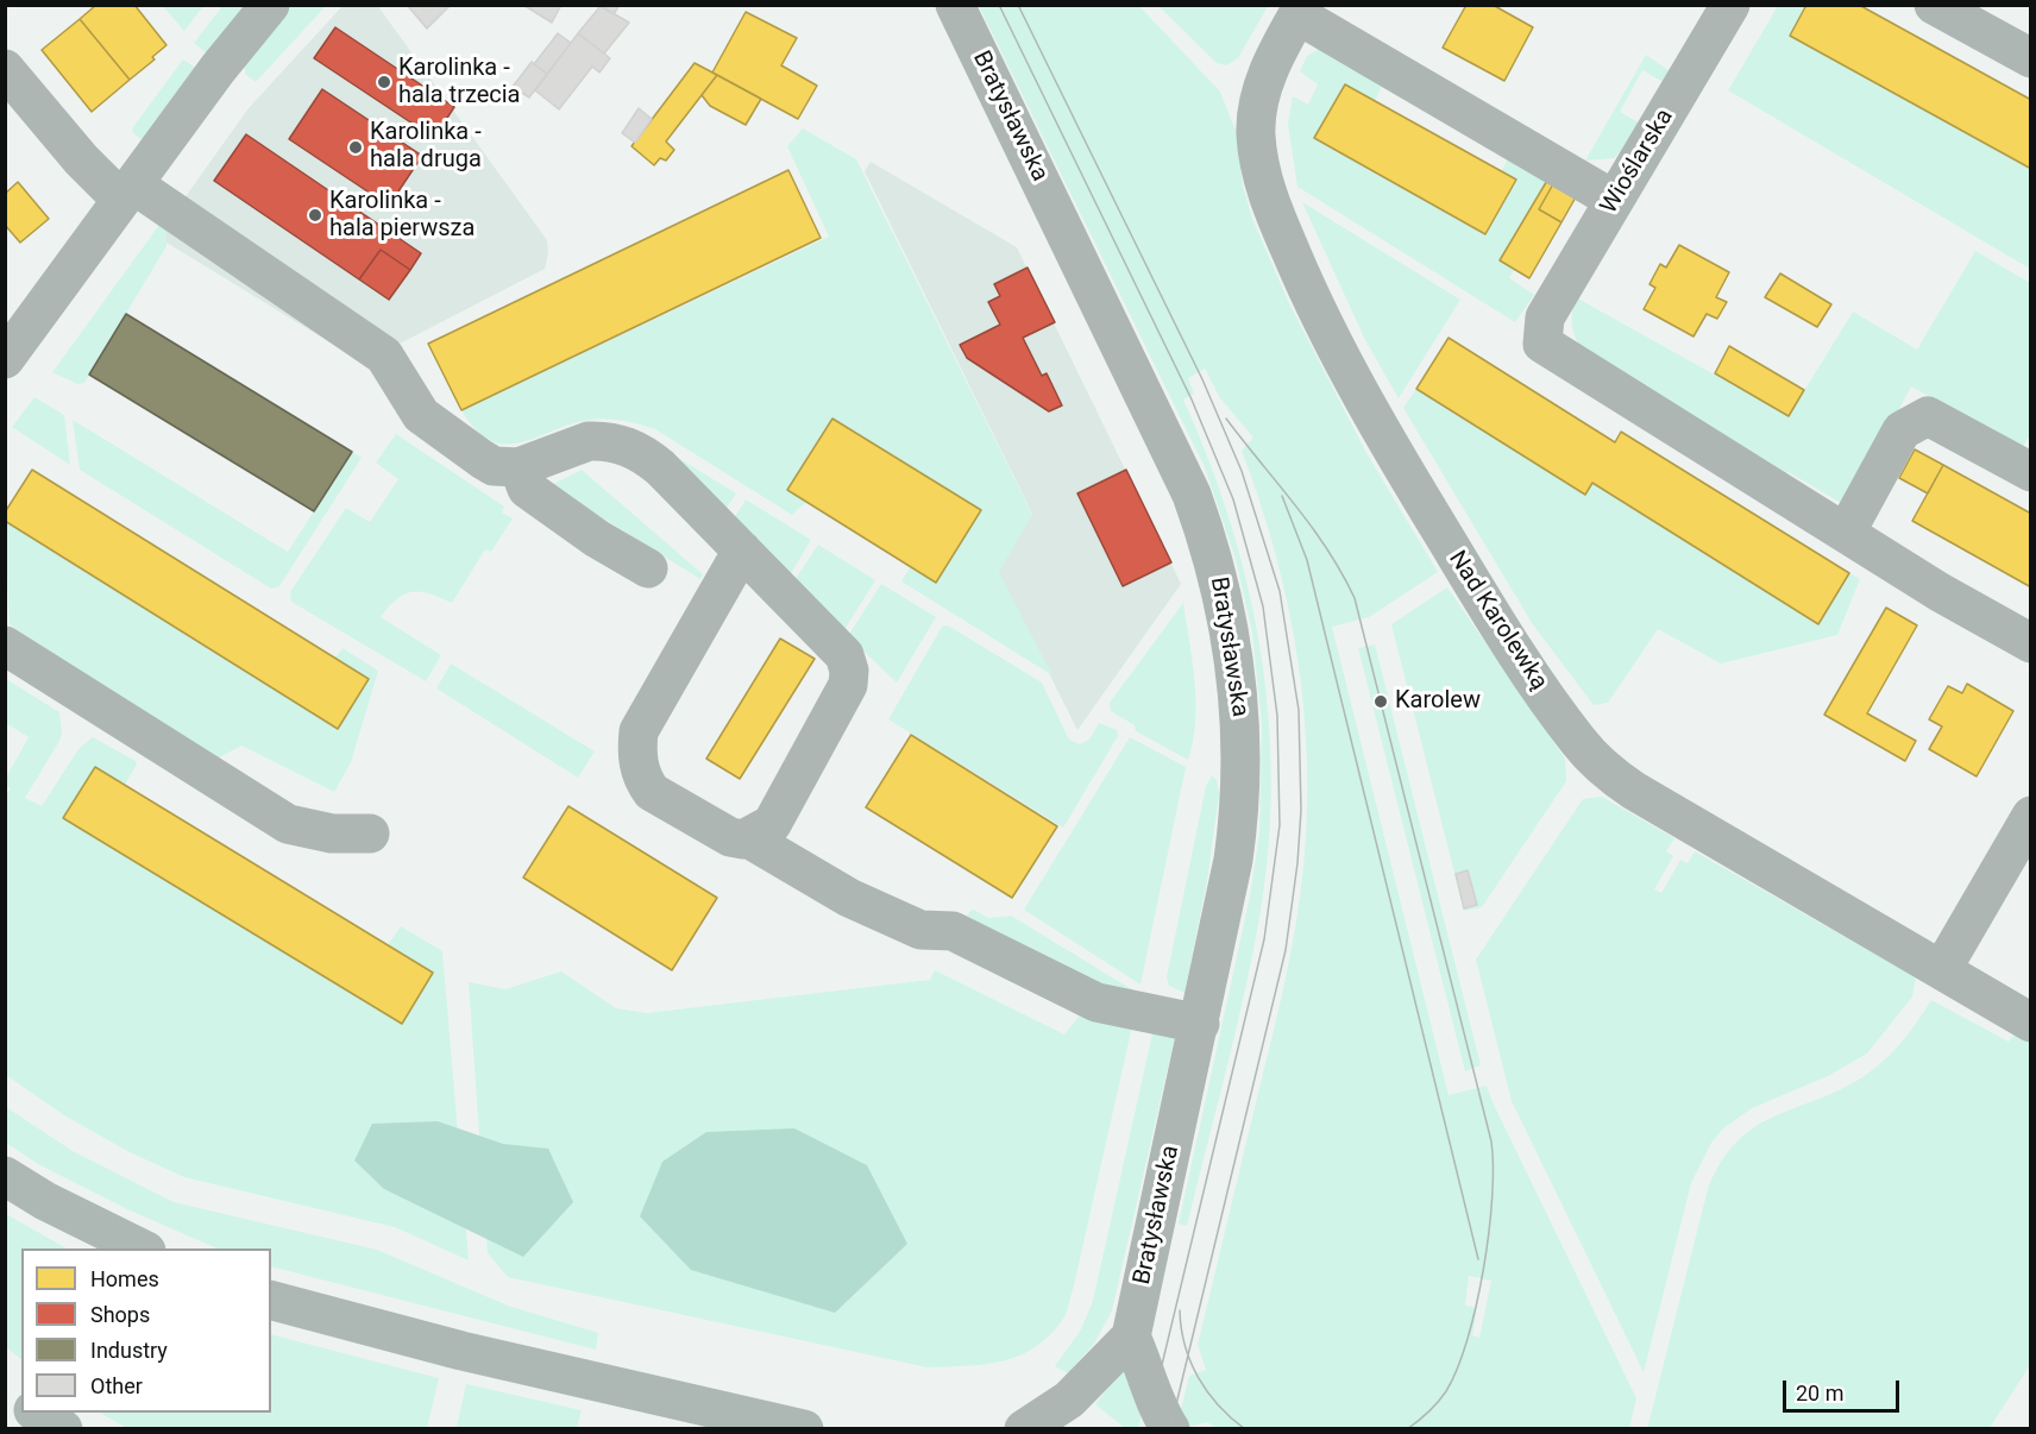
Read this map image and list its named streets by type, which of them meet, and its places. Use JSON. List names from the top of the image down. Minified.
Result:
{"streets":{"street":["Bratysławska","Wioślarska","Nad Karolewką"]},"places":["Karolinka - hala trzecia","Karolinka - hala druga","Karolinka - hala pierwsza","Karolew"],"legend":["Homes","Shops","Industry","Other"],"scale_bar":"20 m"}
